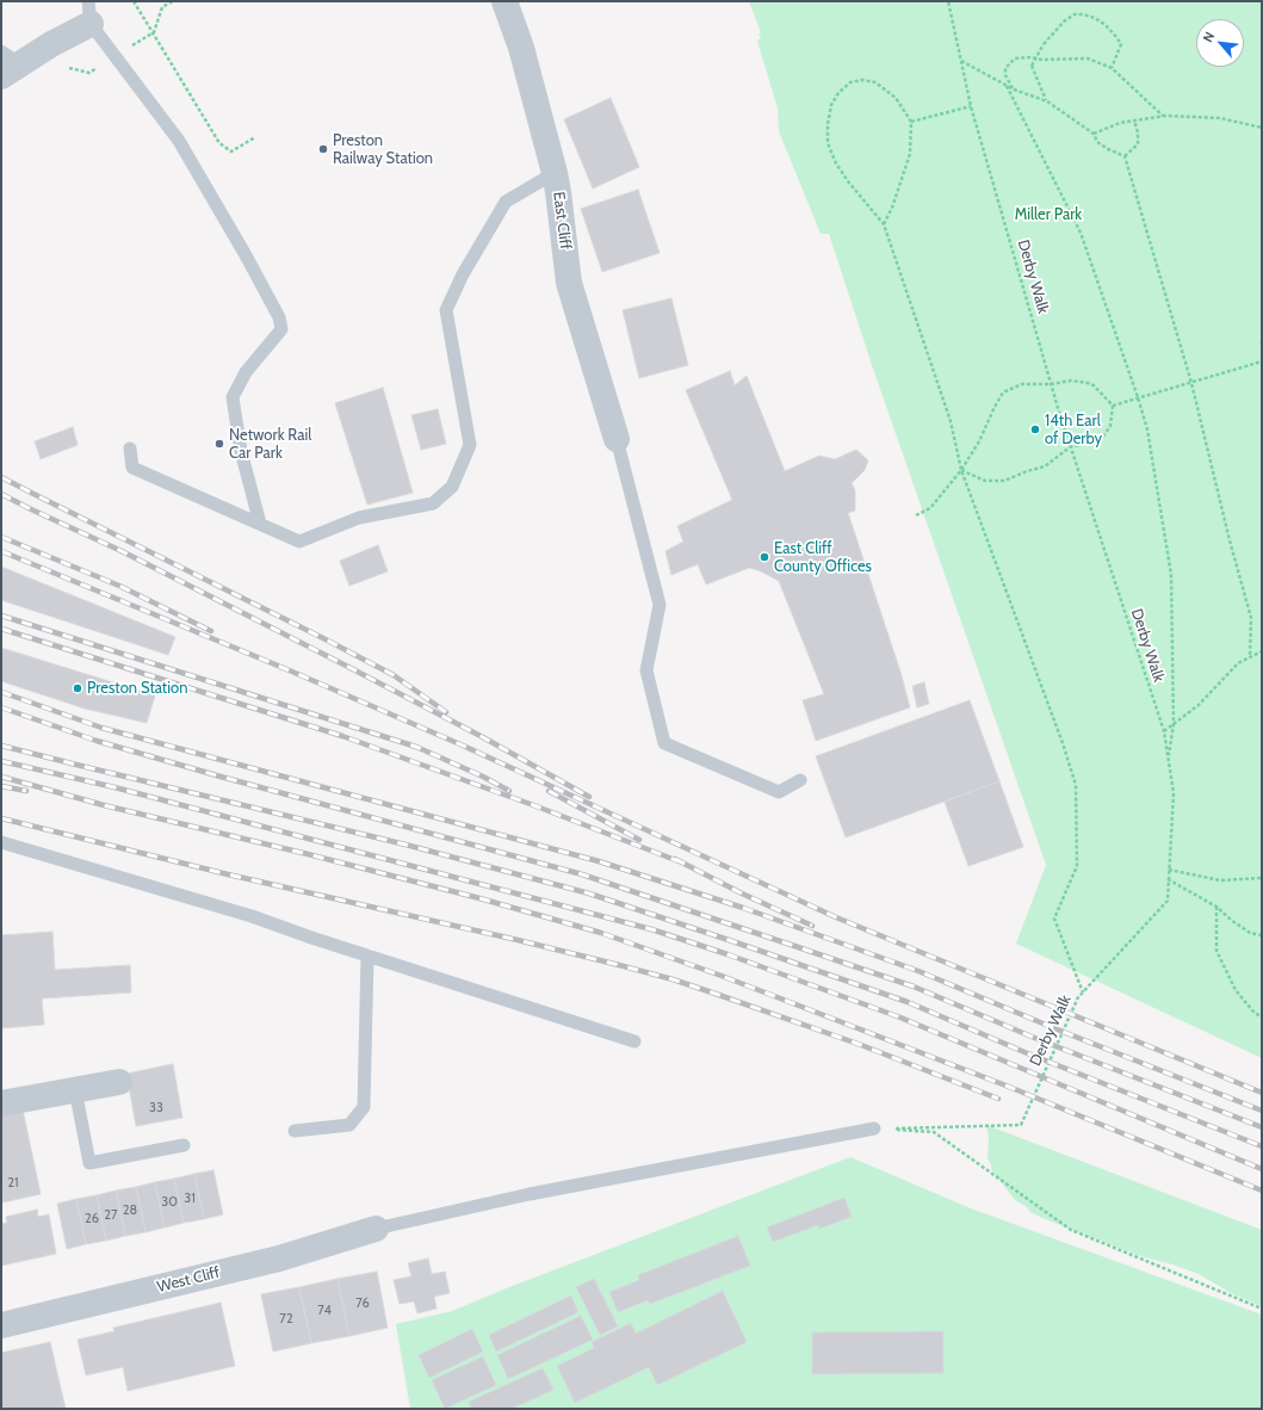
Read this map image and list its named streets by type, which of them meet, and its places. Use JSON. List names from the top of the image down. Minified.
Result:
{"streets":{"street":["East Cliff","West Cliff"],"path":["Derby Walk"]},"parks":["Miller Park"],"places":["Preston Railway Station","14th Earl of Derby","Network Rail Car Park","East Cliff County Offices","Preston Station"],"house_numbers":["33","21","31","30","28","27","26","76","74","72"],"north":"top left"}
